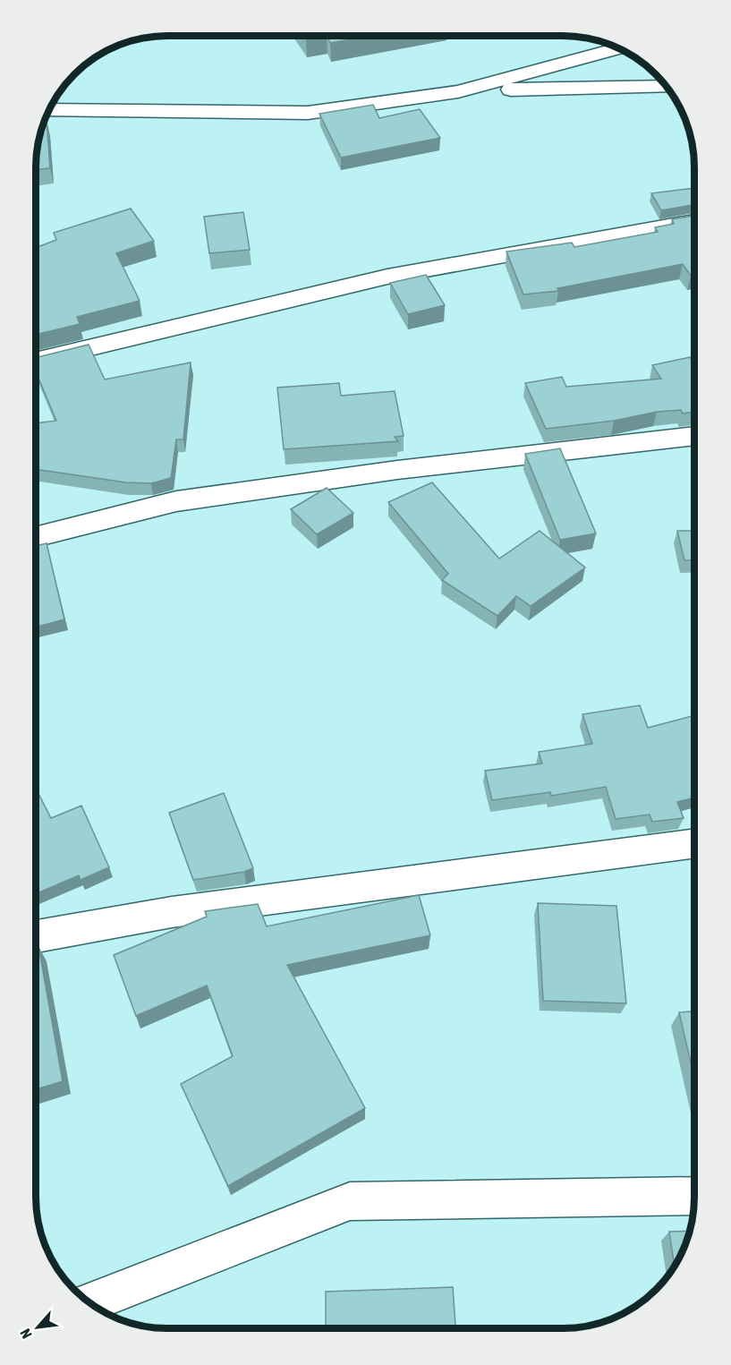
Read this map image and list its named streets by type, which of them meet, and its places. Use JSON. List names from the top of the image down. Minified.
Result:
{"north":"bottom left"}
